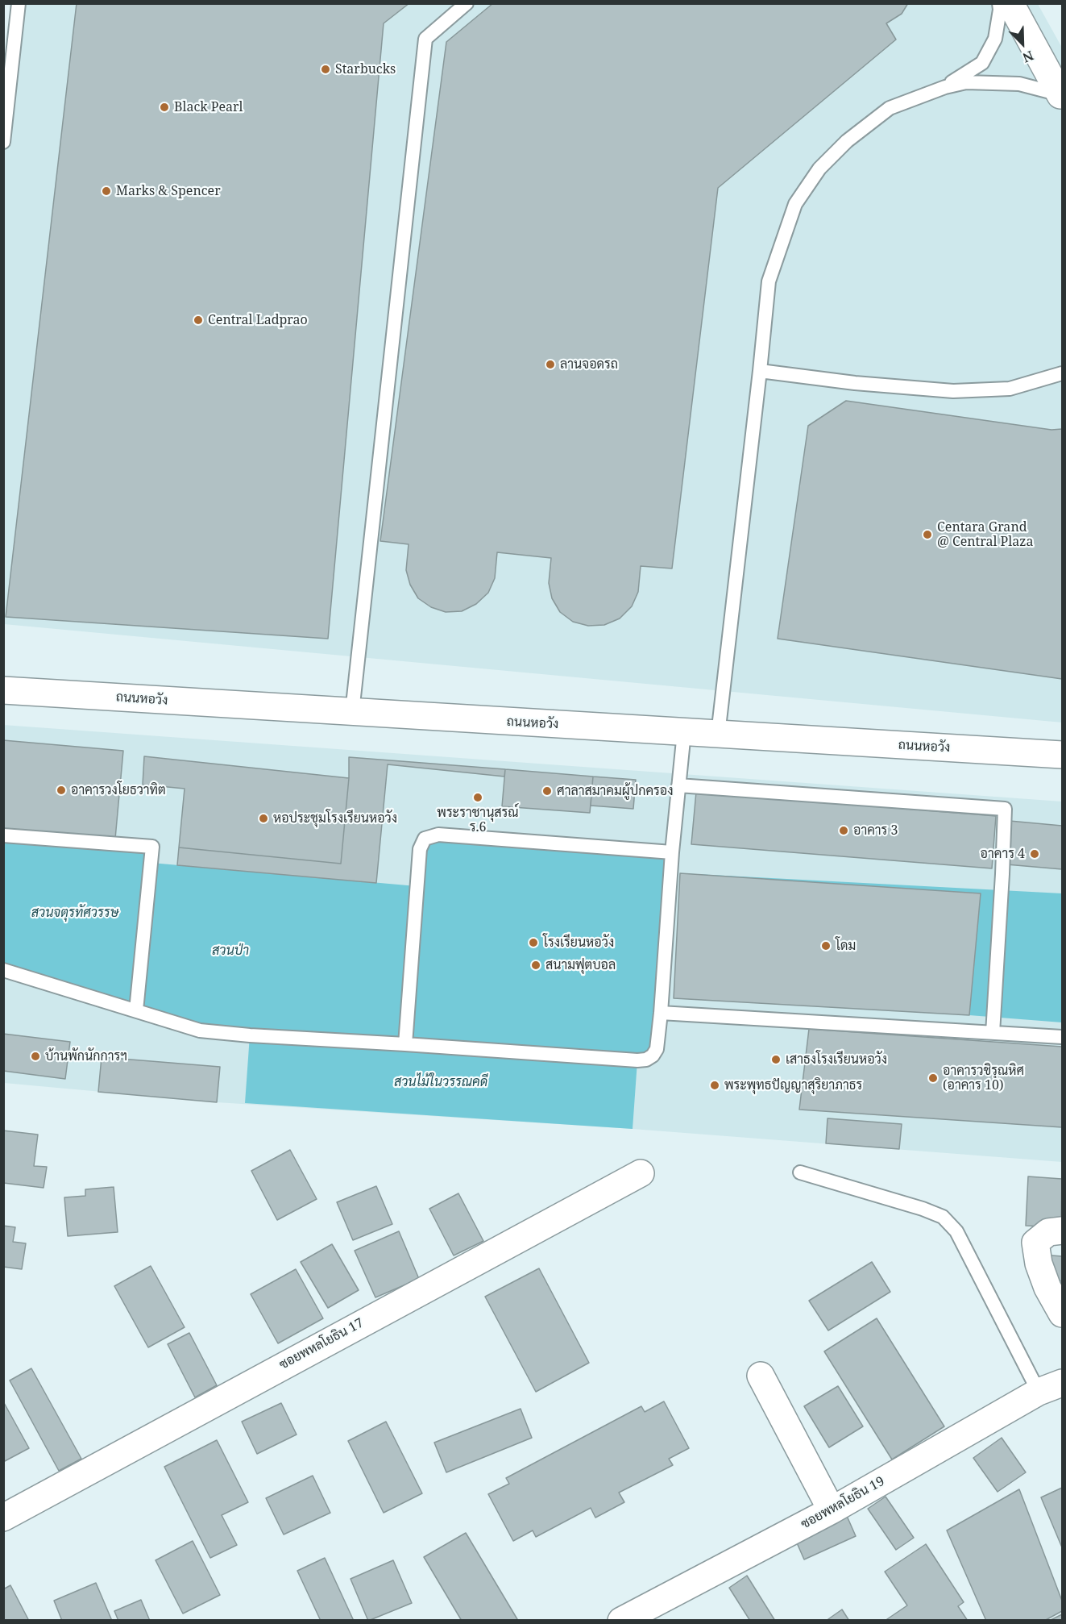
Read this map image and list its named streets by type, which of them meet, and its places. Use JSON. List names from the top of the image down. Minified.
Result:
{"streets":{"street":["ถนนหอวัง","ซอยพหลโยธิน 17","ซอยพหลโยธิน 19"]},"parks":["สวนจตุรทัศวรรษ","สวนป่า","สวนไม้ในวรรณคดี"],"places":["Starbucks","Black Pearl","Marks & Spencer","Central Ladprao","ลานจอดรถ","Centara Grand @ Central Plaza","อาคารวงโยธวาทิต","ศาลาสมาคมผู้ปกครอง","พระราชานุสรณ์ ร.6","หอประชุมโรงเรียนหอวัง","อาคาร 3","อาคาร 4","โรงเรียนหอวัง","โดม","สนามฟุตบอล","บ้านพักนักการฯ","เสาธงโรงเรียนหอวัง","อาคารวชิรุณหิศ (อาคาร 10)","พระพุทธปัญญาสุริยาภาธร"],"north":"bottom right"}
